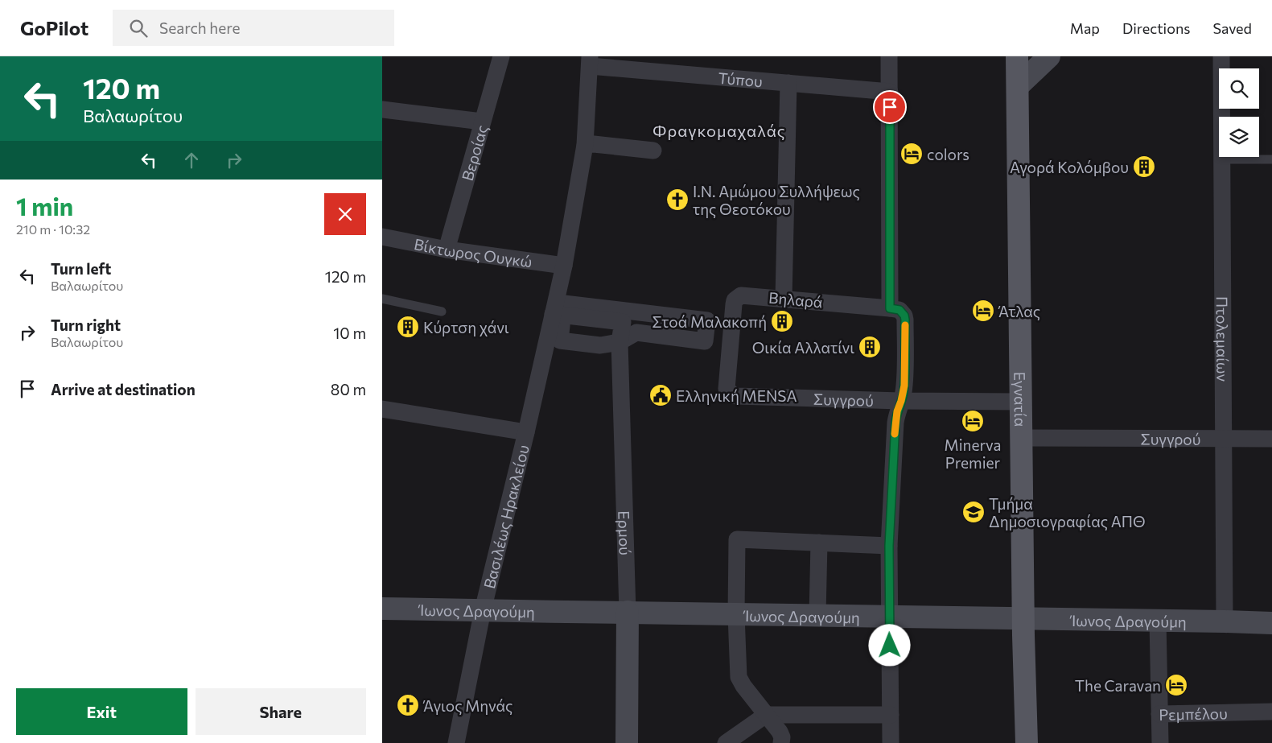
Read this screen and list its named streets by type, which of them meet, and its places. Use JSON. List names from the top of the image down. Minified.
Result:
{"streets":{"main road":["Εγνατία","Ερμού","Ίωνος Δραγούμη"],"street":["Τύπου","Βεροίας","Βίκτωρος Ουγκώ","Βηλαρά","Πτολεμαίων","Συγγρού","Βασιλέως Ηρακλείου","Ρεμπέλου"]},"crossings":[["Βεροίας","Βίκτωρος Ουγκώ"],["Βηλαρά","Συγγρού"],["Πτολεμαίων","Συγγρού"],["Πτολεμαίων","Ίωνος Δραγούμη"],["Συγγρού","Εγνατία"],["Εγνατία","Ίωνος Δραγούμη"],["Βασιλέως Ηρακλείου","Ερμού"],["Βασιλέως Ηρακλείου","Ίωνος Δραγούμη"],["Ερμού","Ίωνος Δραγούμη"],["Ίωνος Δραγούμη","Ρεμπέλου"]],"districts":["Φραγκομαχαλάς"],"places":{"hotel":["colors","Άτλας","Minerva Premier","The Caravan"],"building":["Αγορά Κολόμβου","Στοά Μαλακοπή","Κύρτση χάνι","Οικία Αλλατίνι"],"church":["I.N. Αμώμου Συλλήψεως της Θεοτόκου","Άγιος Μηνάς"],"public building":["Ελληνική MENSA"],"school or university":["Τμήμα Δημοσιογραφίας ΑΠΘ"]},"page":{"header":"GoPilot","search":"Search here","nav":["Map","Directions","Saved"],"turn":["120 m","Βαλαωρίτου"],"heading":["1 min","210 m · 10:32"],"list":[{"name":"Turn left","note":"Βαλαωρίτου","value":"120 m"},{"name":"Turn right","note":"Βαλαωρίτου","value":"10 m"},{"name":"Arrive at destination","value":"80 m"}],"buttons":["Exit","Share"]}}
